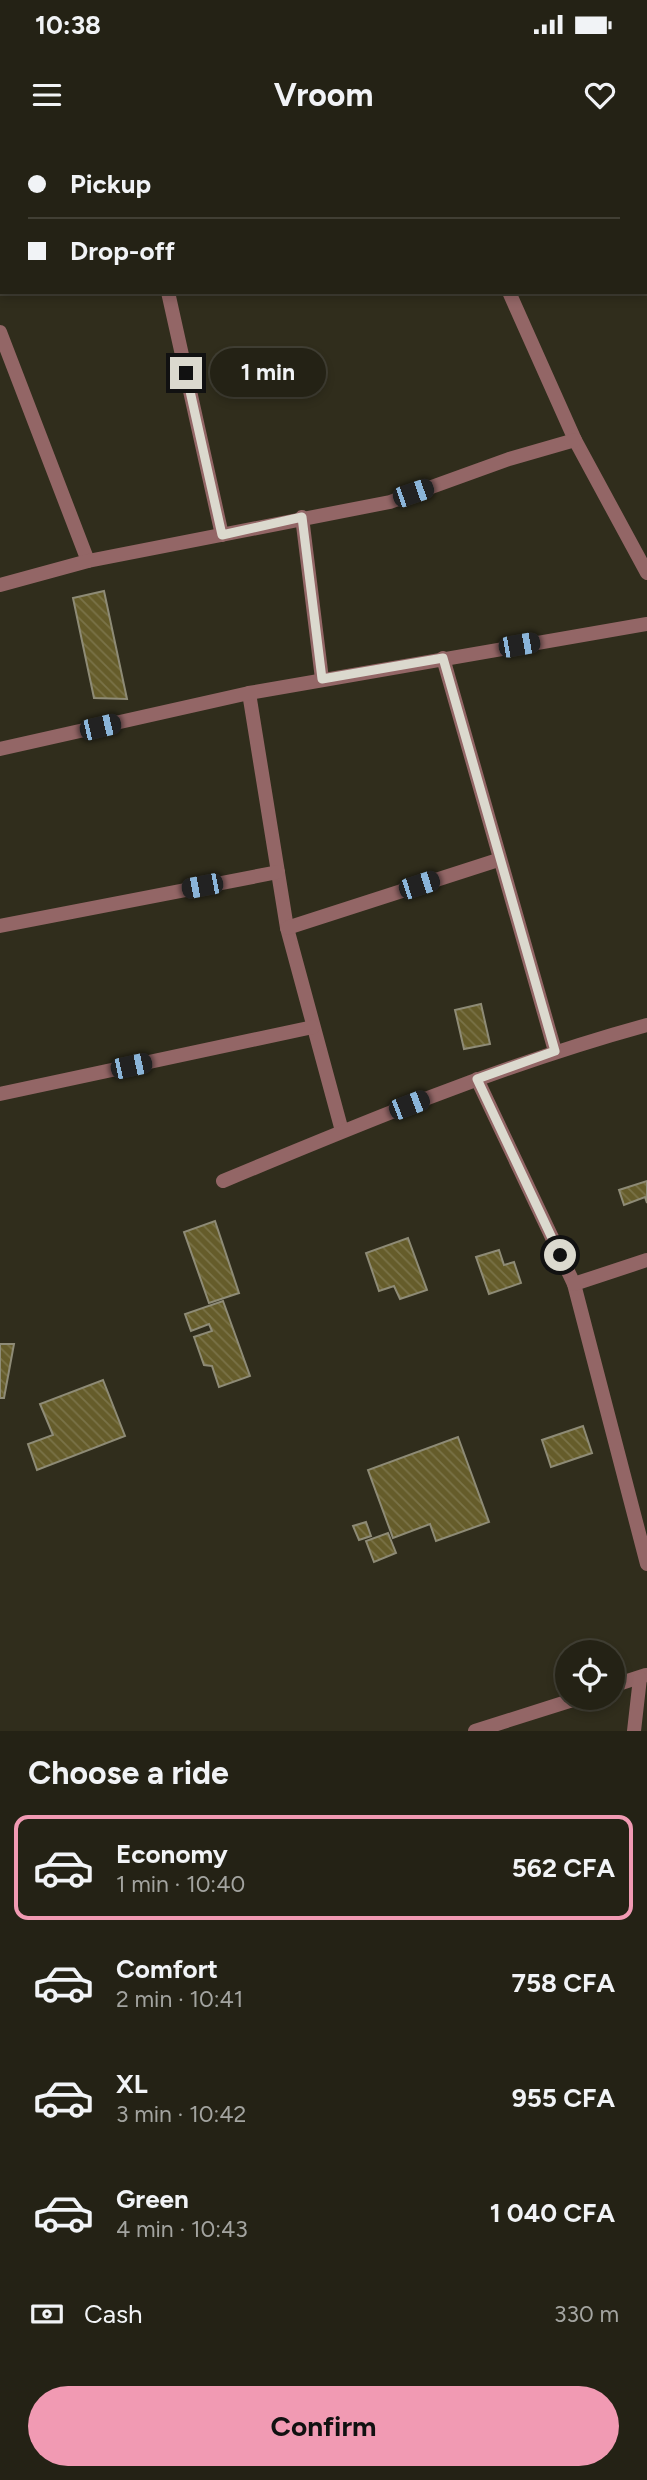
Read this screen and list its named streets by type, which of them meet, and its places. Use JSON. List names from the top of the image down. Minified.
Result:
{"page":{"status":"10:38","header":"Vroom","banner":["Pickup","Drop-off"],"bubble":"1 min","heading":"Choose a ride","list":[{"name":"Economy","note":"1 min · 10:40","value":"562 CFA"},{"name":"Comfort","note":"2 min · 10:41","value":"758 CFA"},{"name":"XL","note":"3 min · 10:42","value":"955 CFA"},{"name":"Green","note":"4 min · 10:43","value":"1 040 CFA"}],"pay":["Cash","330 m"],"buttons":"Confirm"}}
